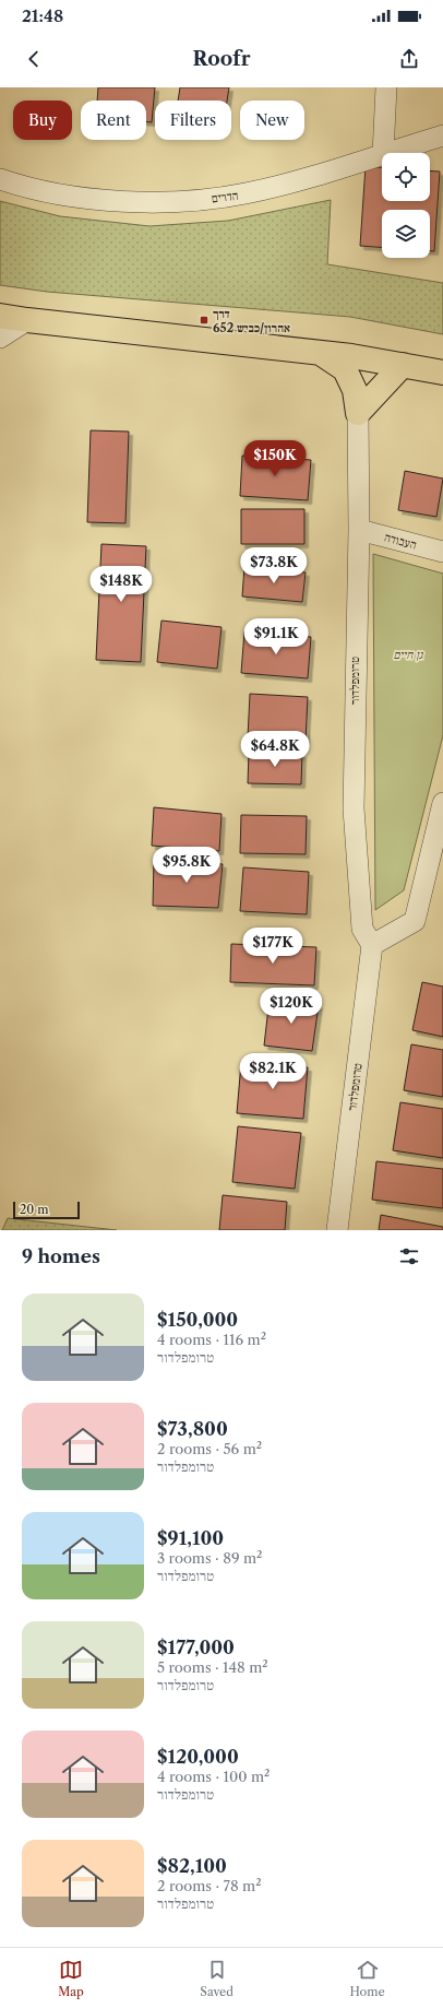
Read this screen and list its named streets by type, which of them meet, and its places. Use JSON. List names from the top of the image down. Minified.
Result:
{"streets":{"street":["הדרים","העבודה","טרומפלדור"]},"crossings":[["העבודה","טרומפלדור"]],"parks":["גן חיים"],"places":{"transit":["דרך אהרון/כביש 652"]},"scale_bar":"20 m","page":{"status":"21:48","header":"Roofr","chip":["Buy","Rent","Filters","New"],"price":["$150K","$73.8K","$148K","$91.1K","$64.8K","$95.8K","$177K","$120K","$82.1K"],"scale":"20 m","heading":"9 homes","list":[{"name":"$150,000","note":"4 rooms · 116 m² · טרומפלדור"},{"name":"$73,800","note":"2 rooms · 56 m² · טרומפלדור"},{"name":"$91,100","note":"3 rooms · 89 m² · טרומפלדור"},{"name":"$177,000","note":"5 rooms · 148 m² · טרומפלדור"},{"name":"$120,000","note":"4 rooms · 100 m² · טרומפלדור"},{"name":"$82,100","note":"2 rooms · 78 m² · טרומפלדור"}],"tabs":["Map","Saved","Home"]}}
